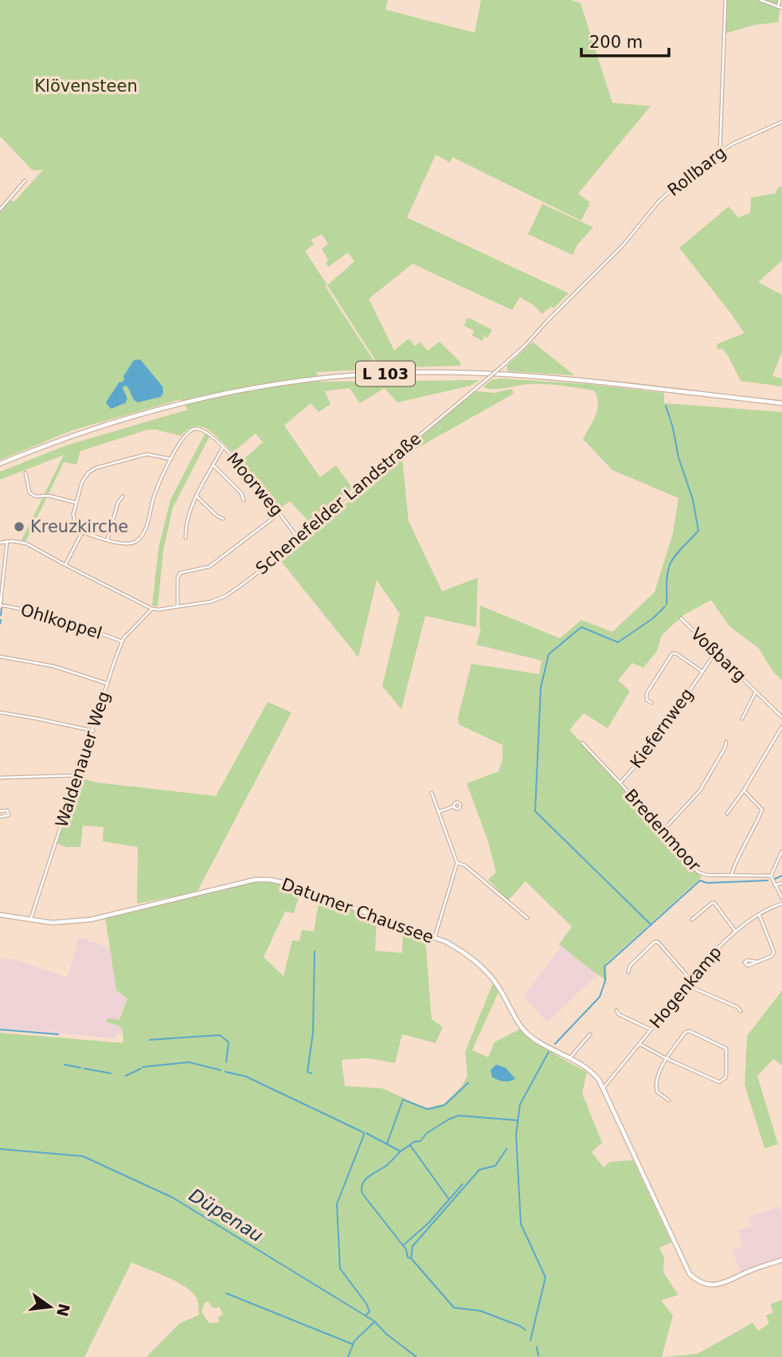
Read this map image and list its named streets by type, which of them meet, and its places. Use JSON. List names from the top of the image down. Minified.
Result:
{"streets":{"street":["Rollbarg","L 103","Moorweg","Schenefelder Landstraße","Ohlkoppel","Voßbarg","Kiefernweg","Waldenauer Weg","Bredenmoor","Datumer Chaussee","Hogenkamp"]},"crossings":[["Rollbarg","Schenefelder Landstraße"],["Moorweg","Schenefelder Landstraße"],["Schenefelder Landstraße","Waldenauer Weg"],["Ohlkoppel","Waldenauer Weg"],["Voßbarg","Kiefernweg"],["Kiefernweg","Bredenmoor"],["Waldenauer Weg","Datumer Chaussee"],["Datumer Chaussee","Hogenkamp"]],"water":["Düpenau"],"parks":["Klövensteen"],"places":["Kreuzkirche"],"scale_bar":"200 m","north":"right"}
